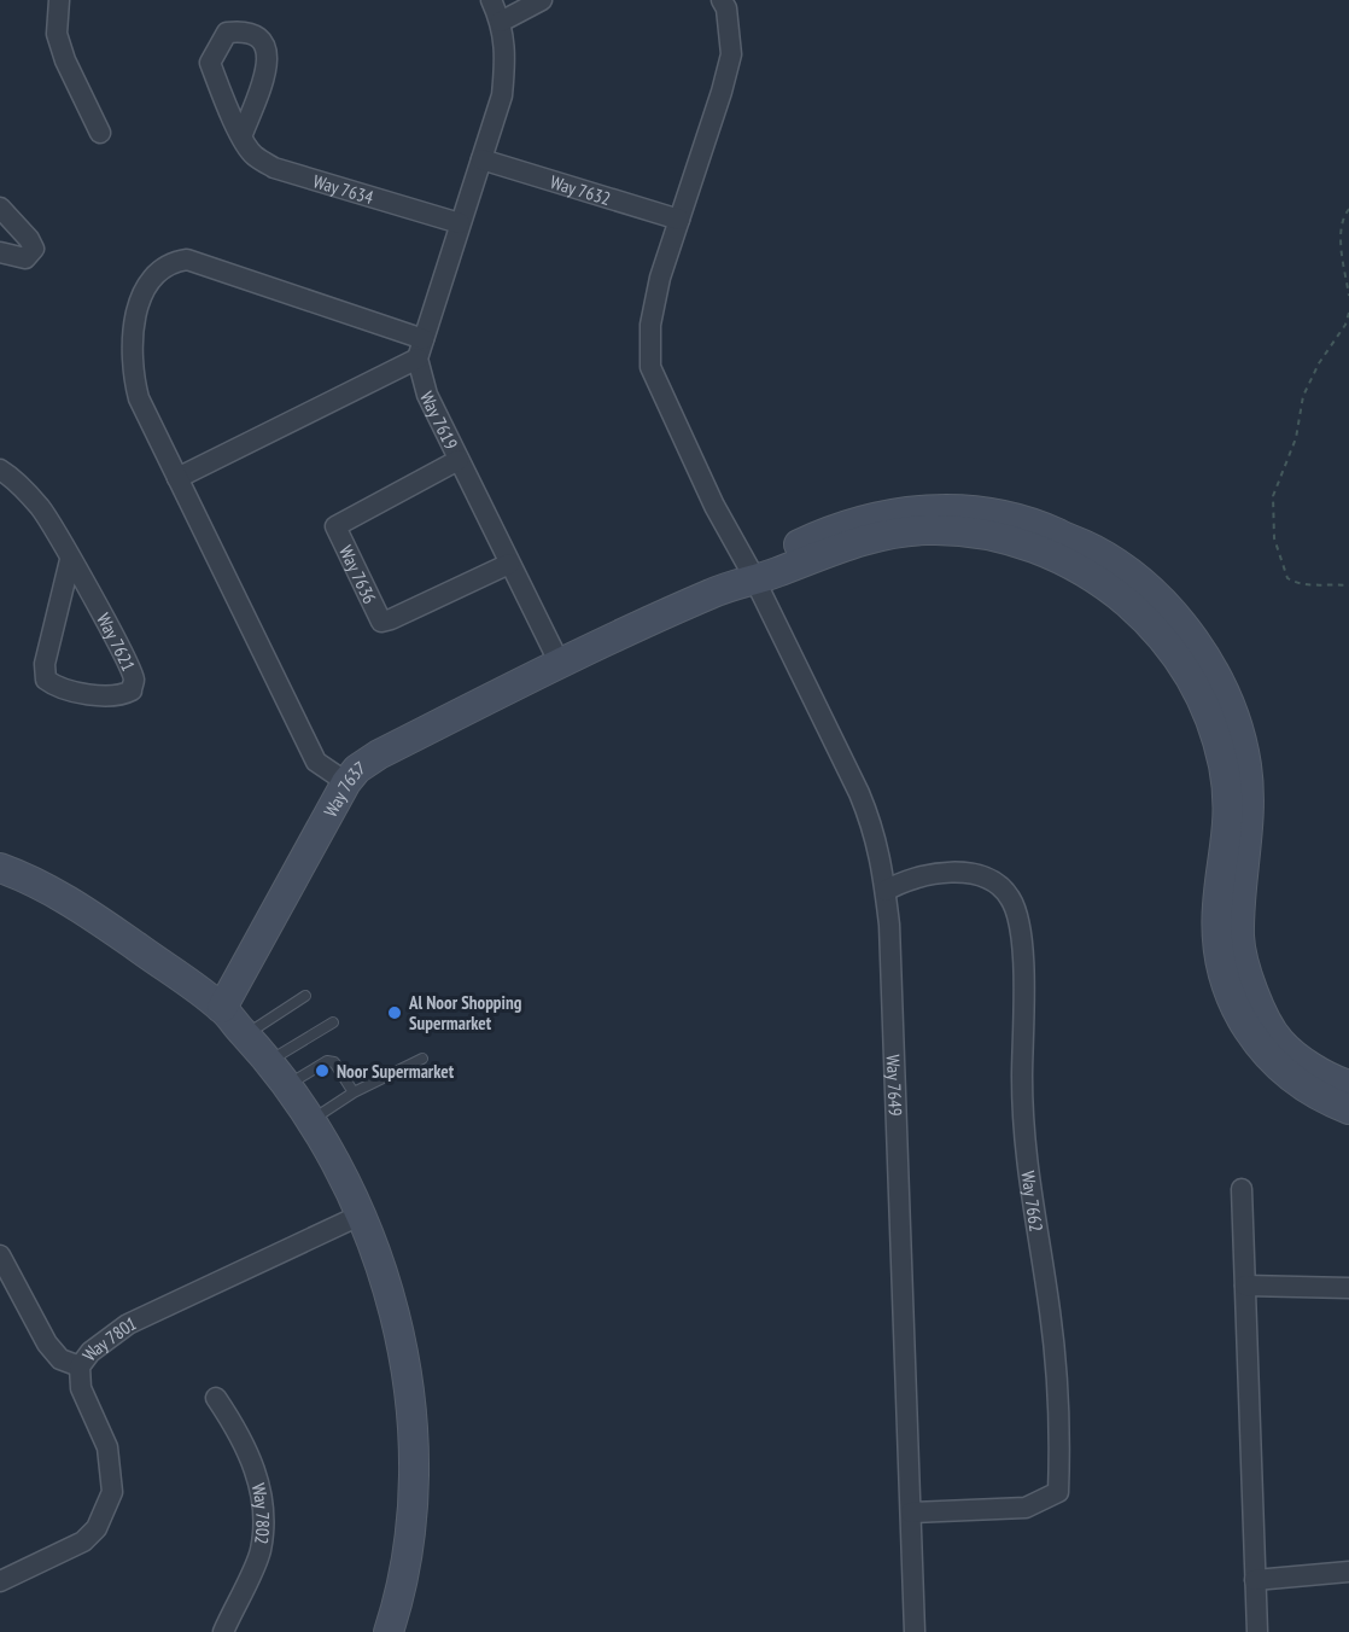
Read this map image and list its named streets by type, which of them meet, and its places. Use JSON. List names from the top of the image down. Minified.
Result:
{"streets":{"street":["Way 7634","Way 7632","Way 7619","Way 7636","Way 7621","Way 7637","Way 7649","Way 7662","Way 7801","Way 7802"]},"crossings":[["Way 7632","Way 7649"],["Way 7619","Way 7636"],["Way 7619","Way 7637"],["Way 7649","Way 7662"]],"places":["Al Noor Shopping Supermarket","Noor Supermarket"]}
